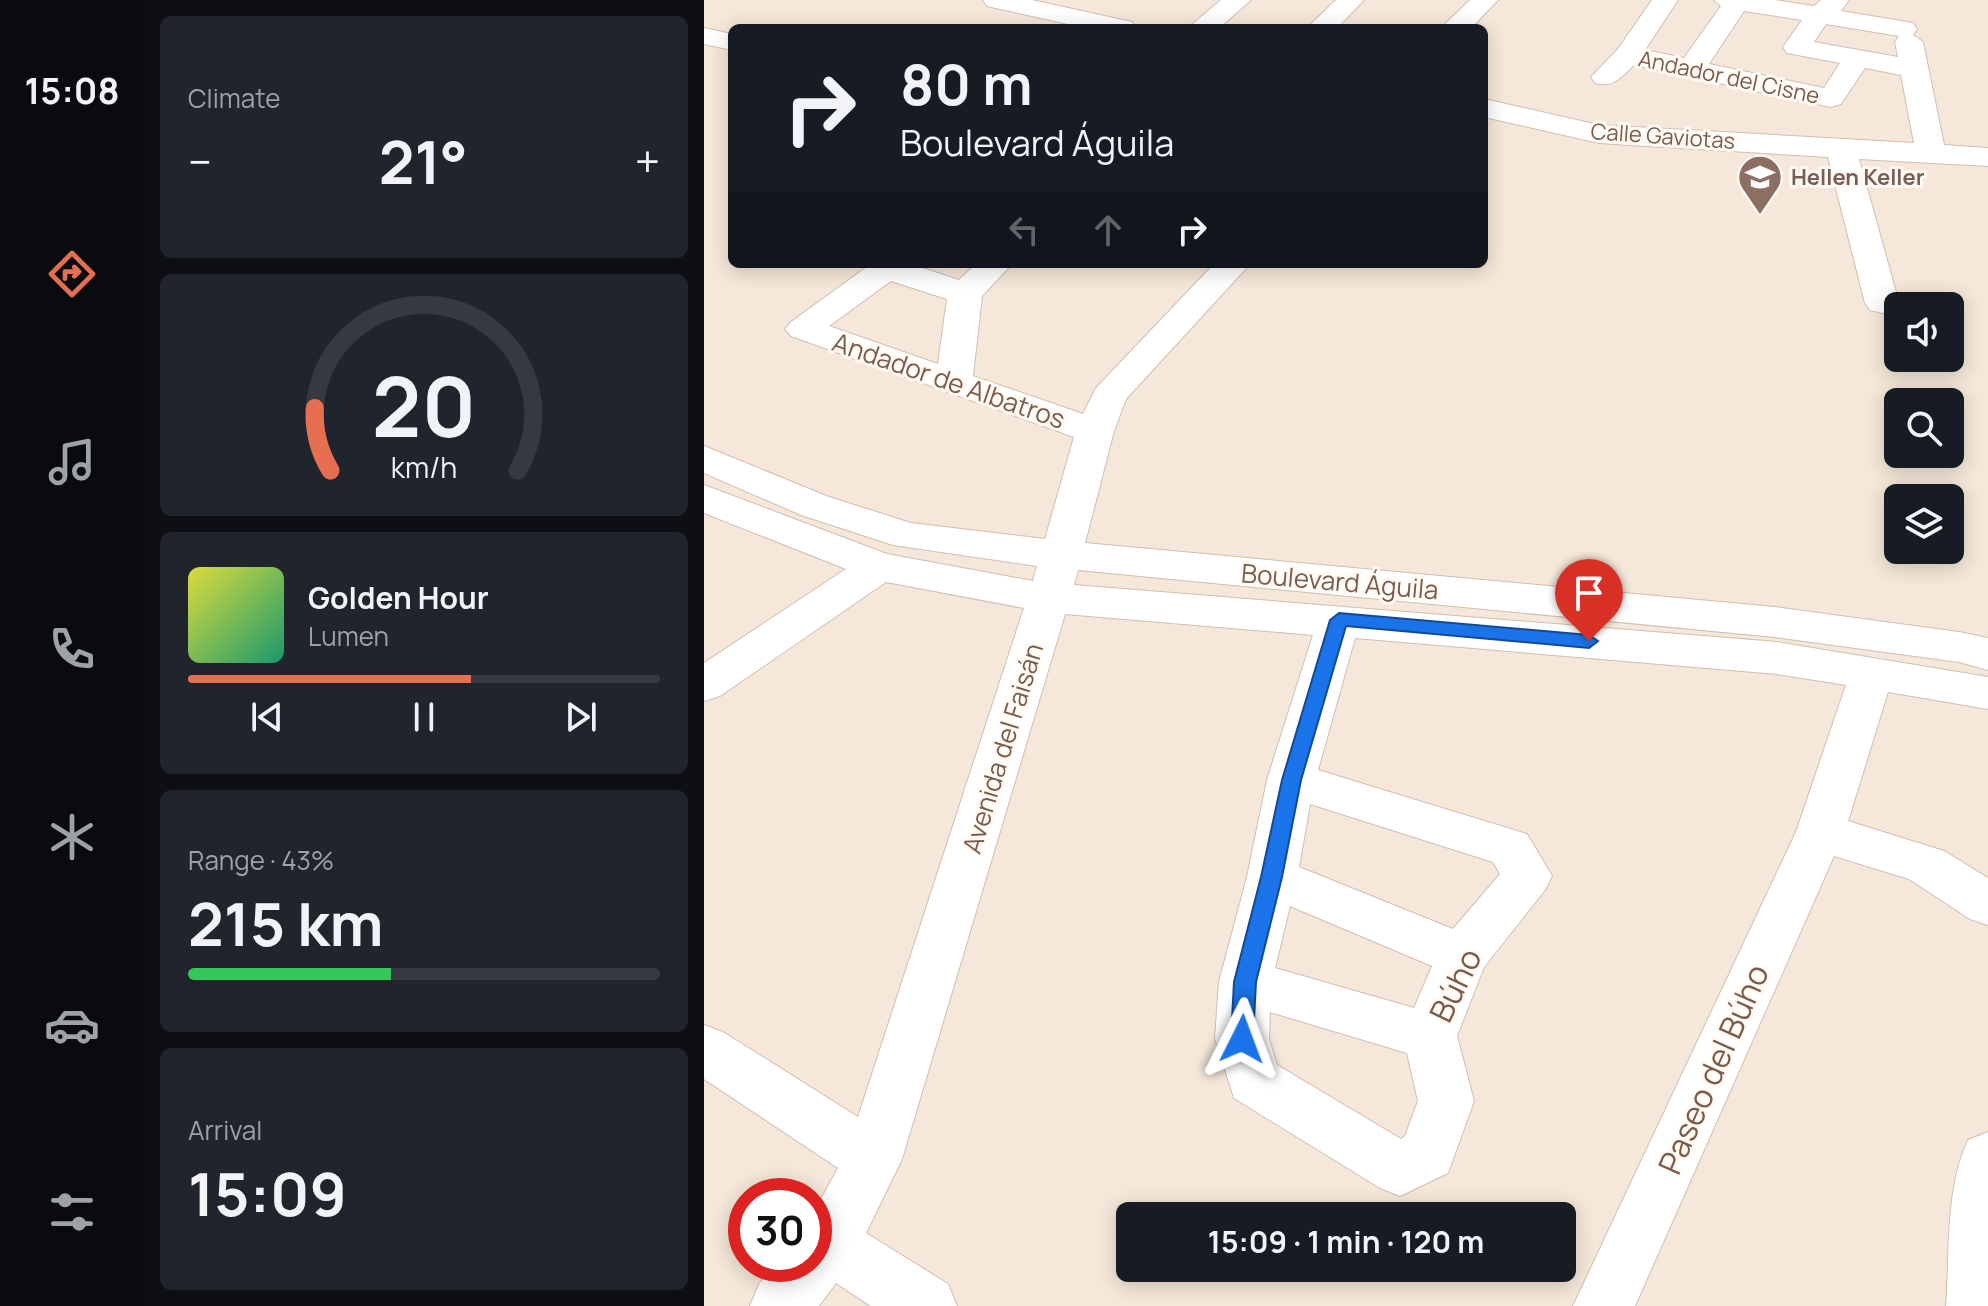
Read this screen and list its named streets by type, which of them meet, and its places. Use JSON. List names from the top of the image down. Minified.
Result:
{"streets":{"street":["Andador del Cisne","Calle Gaviotas","Andador de Albatros","Boulevard Águila","Avenida del Faisán","Búho","Paseo del Búho"]},"crossings":[["Andador de Albatros","Avenida del Faisán"],["Boulevard Águila","Avenida del Faisán"],["Boulevard Águila","Paseo del Búho"]],"places":{"school or university":["Hellen Keller"]},"page":{"tabs":"15:08","tile":["Climate",["Range · 43%","215 km"],["Arrival","15:09"]],"turn":["80 m","Boulevard Águila"],"heat":["−","21°","+"],"song":["Golden Hour","Lumen"],"limit":"30","trip":"15:09 · 1 min · 120 m","gauge":["20","km/h"]}}
